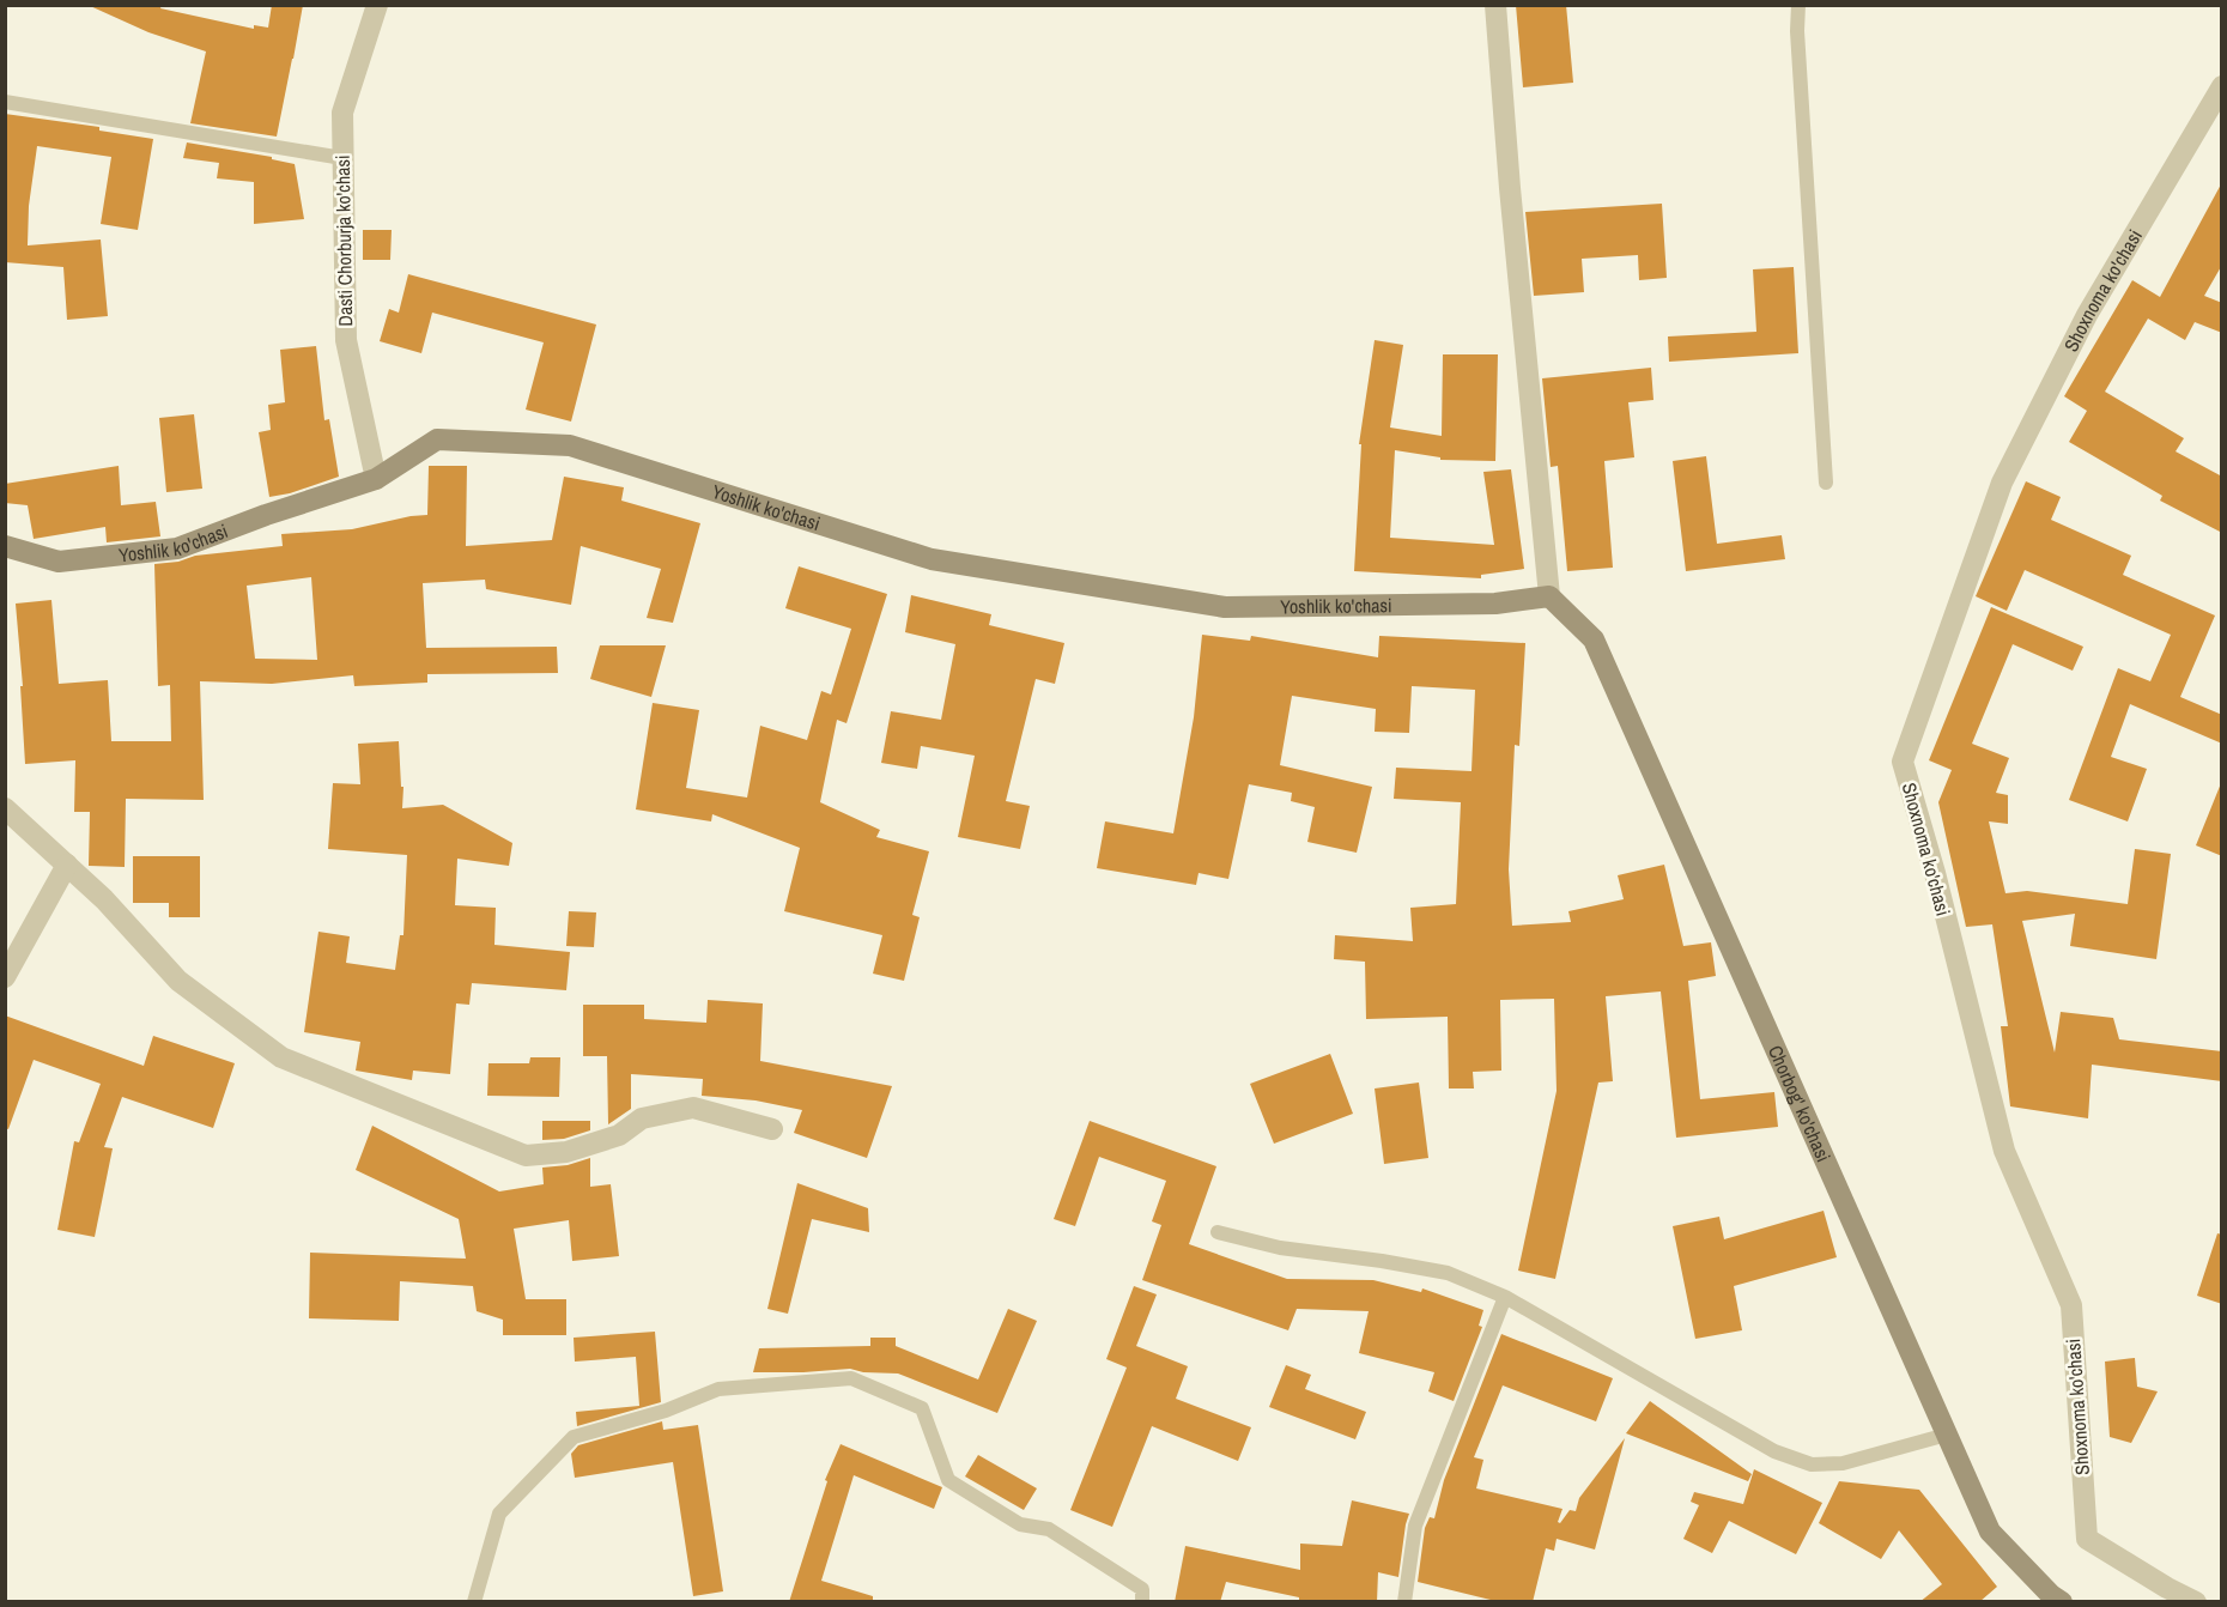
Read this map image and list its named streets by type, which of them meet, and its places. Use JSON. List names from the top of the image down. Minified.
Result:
{"streets":{"street":["Dasti Chorburja ko'chasi","Shoxnoma ko'chasi","Yoshlik ko'chasi","Chorbog' ko'chasi"]},"crossings":[["Dasti Chorburja ko'chasi","Yoshlik ko'chasi"],["Yoshlik ko'chasi","Chorbog' ko'chasi"]]}
